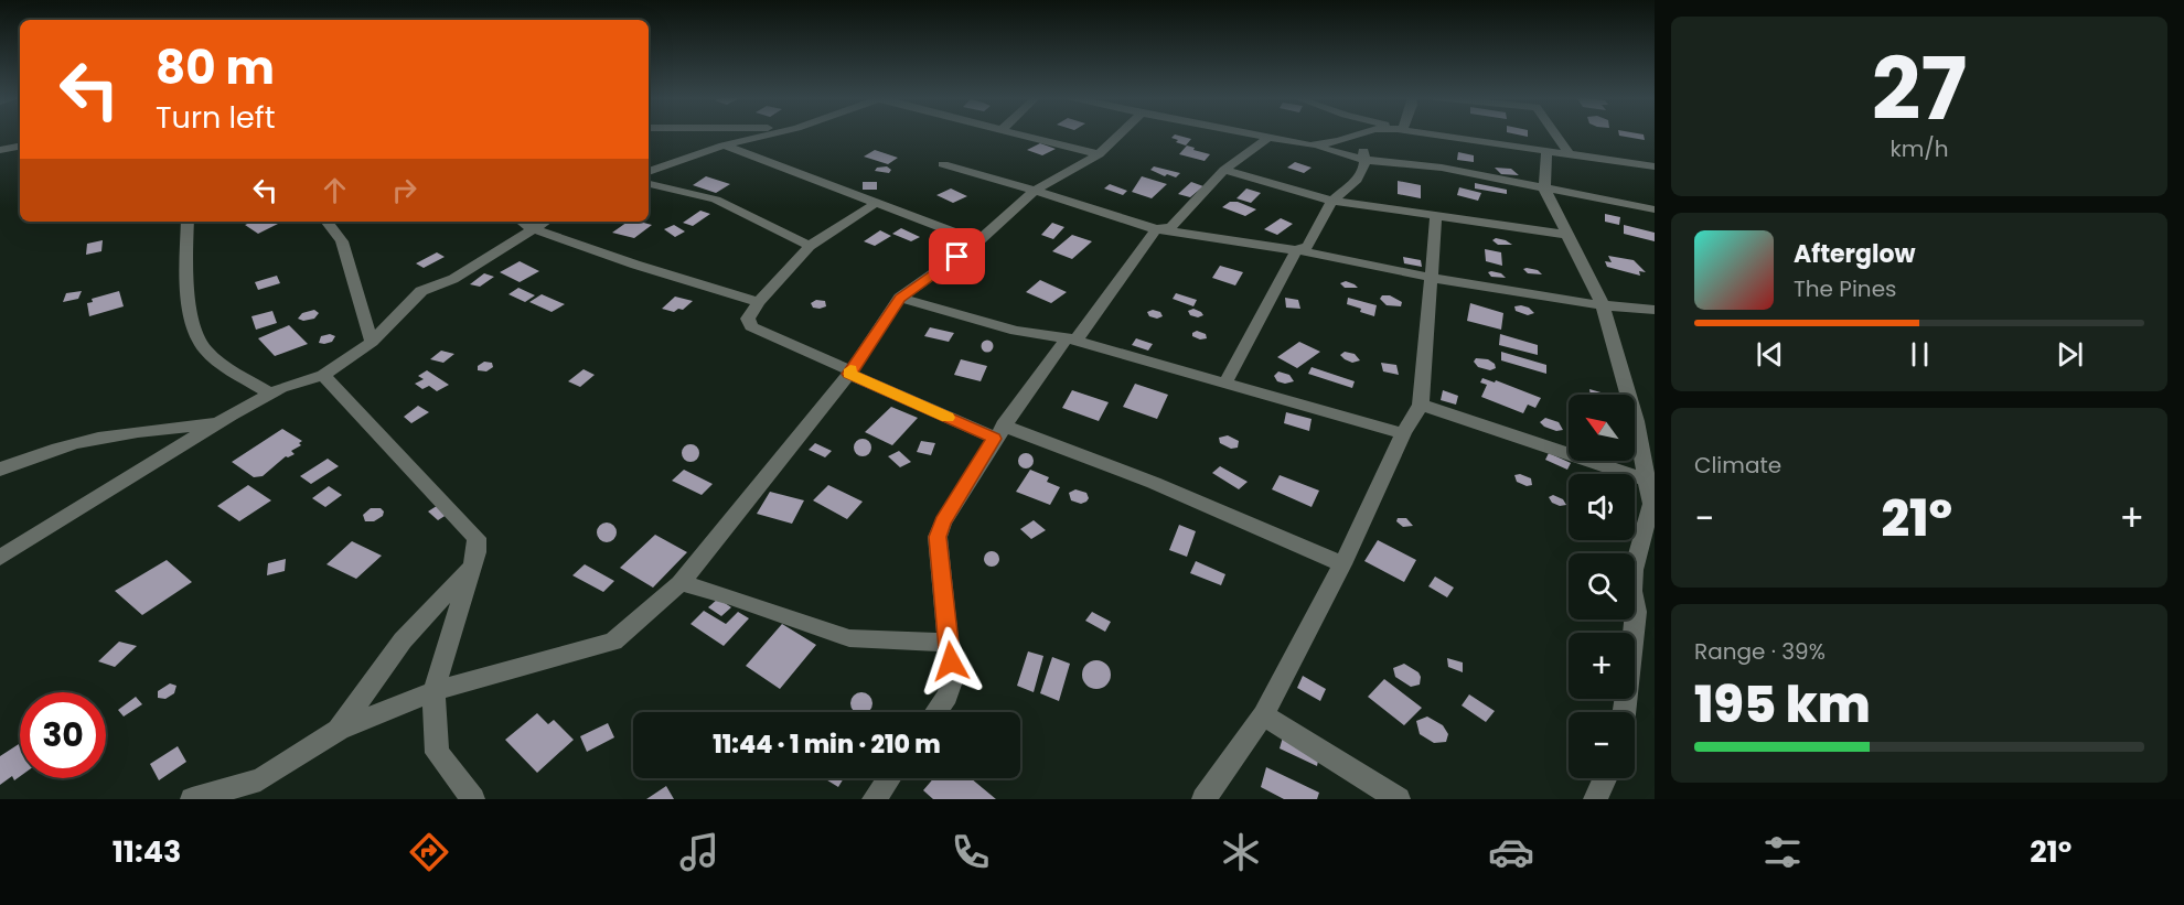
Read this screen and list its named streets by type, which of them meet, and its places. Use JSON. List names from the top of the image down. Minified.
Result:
{"north":"top left","page":{"tile":[["27","km/h"],"Climate",["Range · 39%","195 km"]],"turn":["80 m","Turn left"],"song":["Afterglow","The Pines"],"map_buttons":["+","−"],"heat":["−","21°","+"],"limit":"30","trip":"11:44 · 1 min · 210 m","tabs":["11:43","21°"]}}
